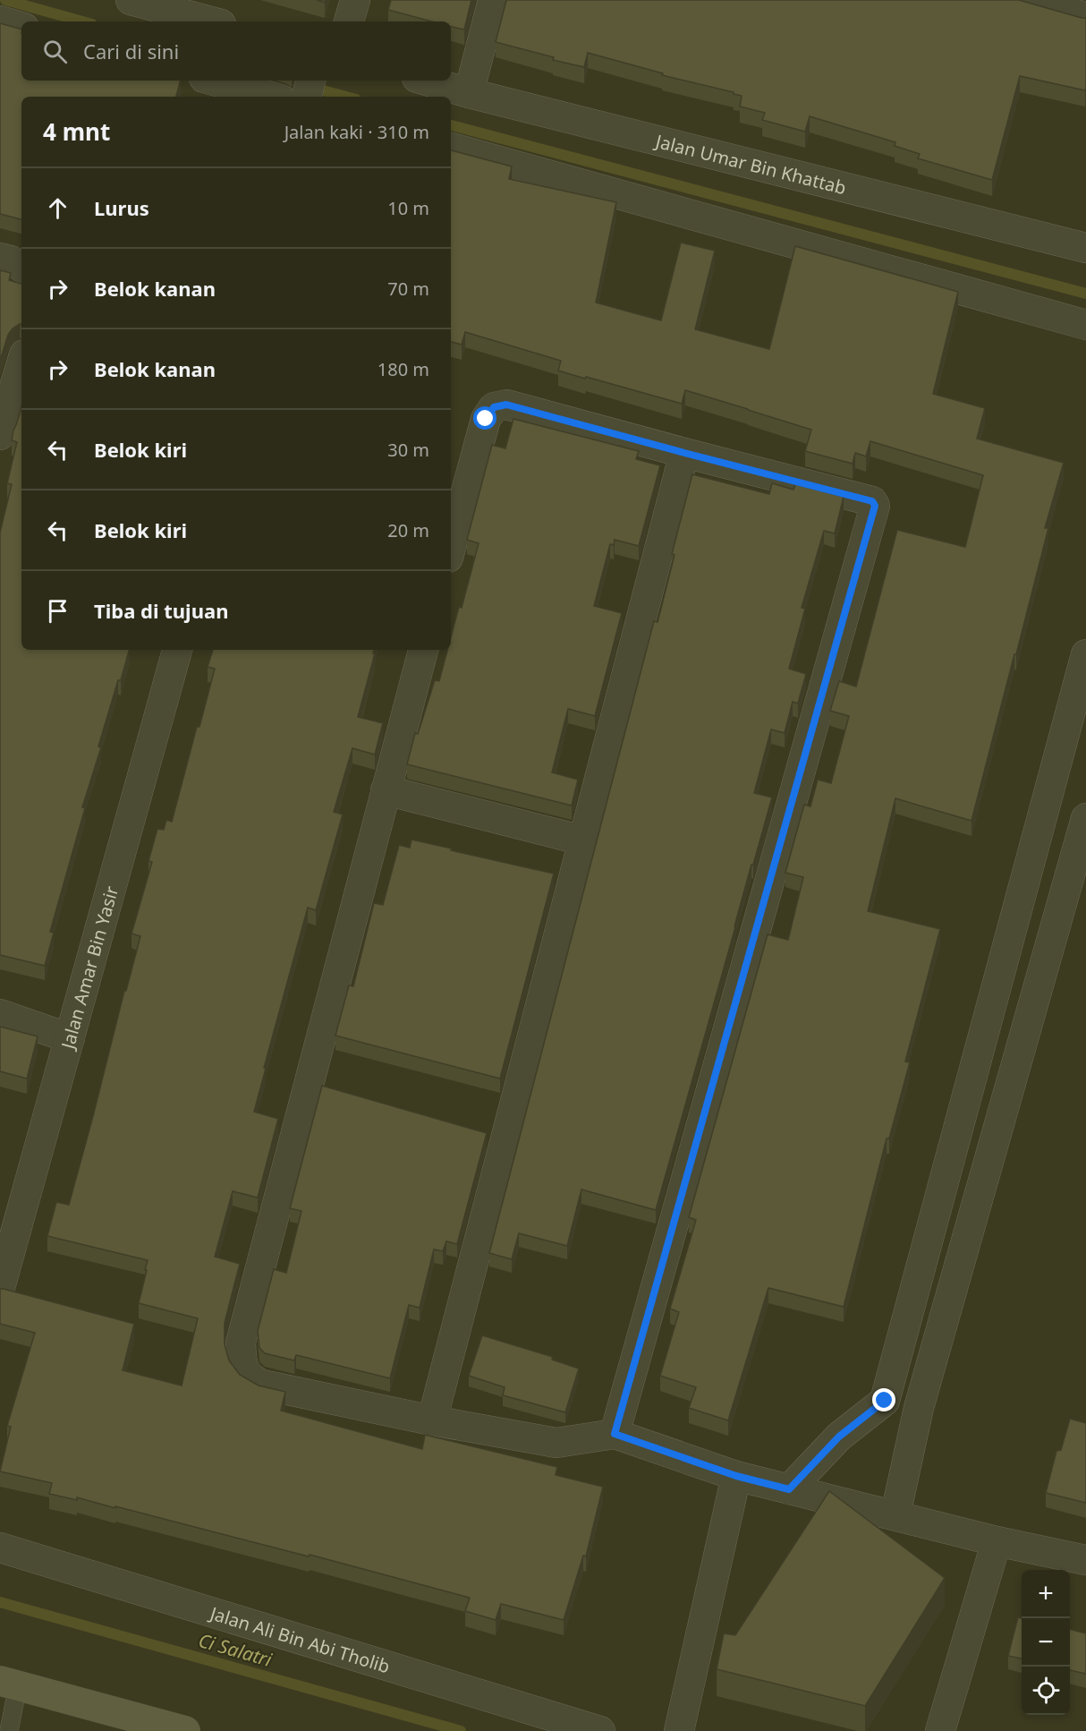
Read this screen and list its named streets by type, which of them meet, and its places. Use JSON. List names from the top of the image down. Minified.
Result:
{"streets":{"street":["Jalan Umar Bin Khattab","Jalan Amar Bin Yasir","Jalan Ali Bin Abi Tholib"]},"water":["Ci Salatri"],"page":{"search":"Cari di sini","heading":["4 mnt","Jalan kaki · 310 m"],"list":[["Lurus","10 m"],["Belok kanan","70 m"],["Belok kanan","180 m"],["Belok kiri","30 m"],["Belok kiri","20 m"],"Tiba di tujuan"],"map_buttons":["+","−"]}}
